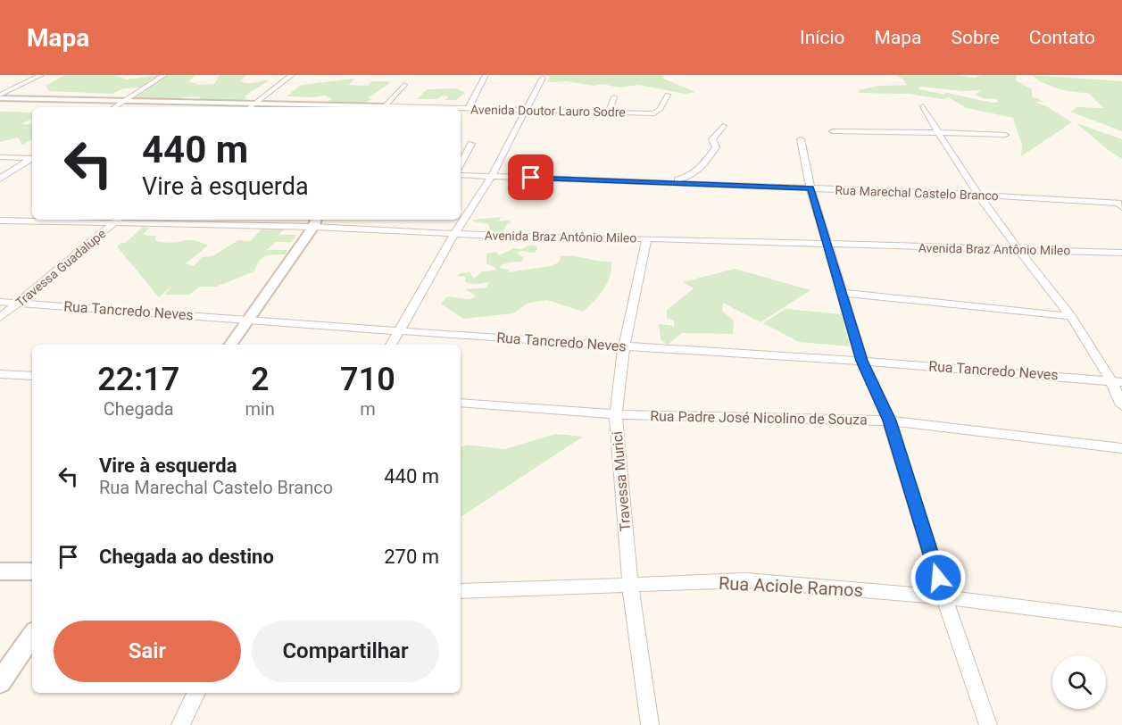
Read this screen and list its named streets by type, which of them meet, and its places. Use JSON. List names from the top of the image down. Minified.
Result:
{"streets":{"street":["Avenida Doutor Lauro Sodre","Rua Marechal Castelo Branco","Avenida Braz Antônio Mileo","Travessa Guadalupe","Rua Tancredo Neves","Rua Padre José Nicolino de Souza","Travessa Murici","Rua Aciole Ramos"]},"crossings":[["Avenida Braz Antônio Mileo","Travessa Murici"],["Travessa Guadalupe","Rua Tancredo Neves"],["Rua Tancredo Neves","Travessa Murici"],["Rua Padre José Nicolino de Souza","Travessa Murici"],["Travessa Murici","Rua Aciole Ramos"]],"page":{"header":"Mapa","nav":["Início","Mapa","Sobre","Contato"],"turn":["440 m","Vire à esquerda"],"eta":["22:17","Chegada","2","min","710","m"],"list":[{"name":"Vire à esquerda","note":"Rua Marechal Castelo Branco","value":"440 m"},{"name":"Chegada ao destino","value":"270 m"}],"buttons":["Sair","Compartilhar"]}}
